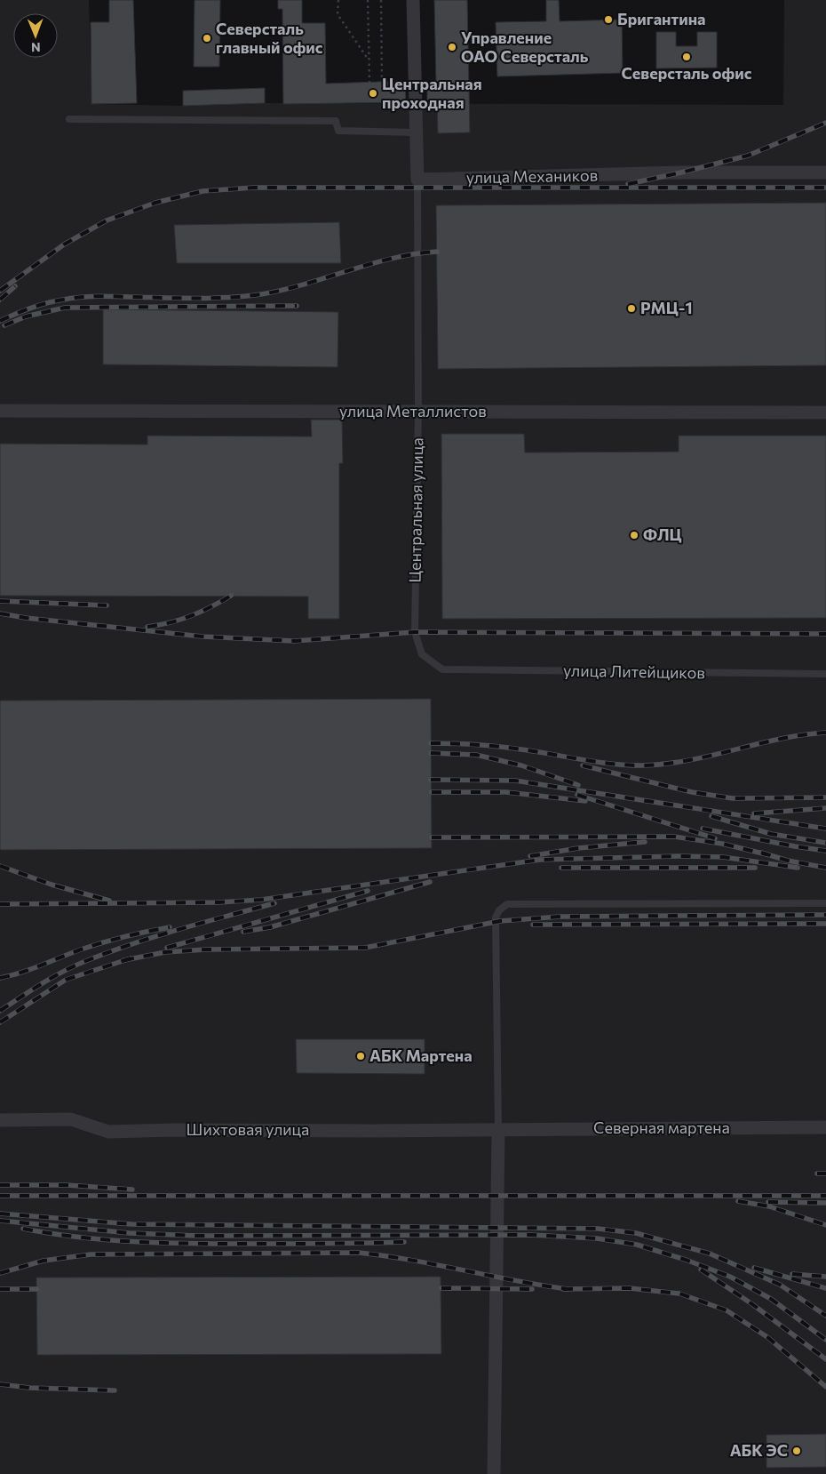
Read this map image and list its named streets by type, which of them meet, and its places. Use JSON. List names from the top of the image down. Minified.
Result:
{"streets":{"street":["улица Механиков","улица Металлистов","Северная мартена","Шихтовая улица"],"lane":["Центральная улица","улица Литейщиков"]},"crossings":[["улица Механиков","Центральная улица"],["улица Металлистов","Центральная улица"],["Центральная улица","улица Литейщиков"],["Северная мартена","Шихтовая улица"]],"places":["Бригантина","Северсталь главный офис","Управление OAO Северсталь","Северсталь офис","Центральная проходная","РМЦ-1","ФЛЦ","АБК Мартена","АБК ЭС"],"north":"bottom"}
